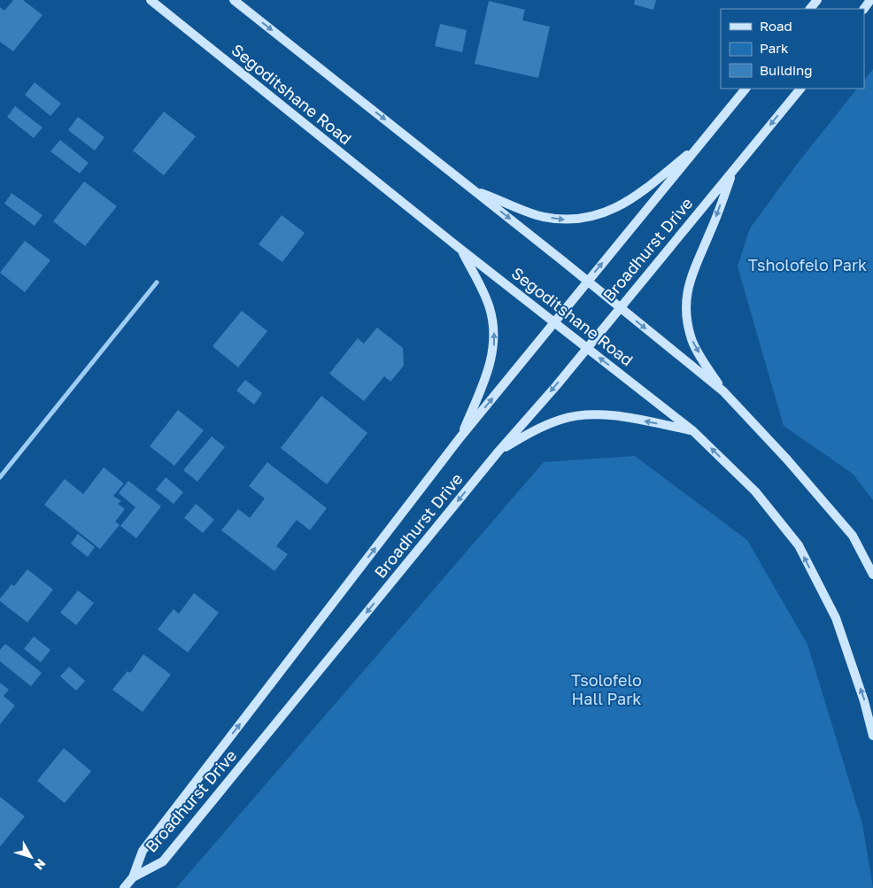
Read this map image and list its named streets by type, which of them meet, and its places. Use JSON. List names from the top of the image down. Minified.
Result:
{"streets":{"main road":["Segoditshane Road","Broadhurst Drive"]},"crossings":[["Segoditshane Road","Broadhurst Drive"]],"parks":["Tsholofelo Park","Tsolofelo Hall Park"],"legend":["Road","Park","Building"],"north":"bottom right"}
